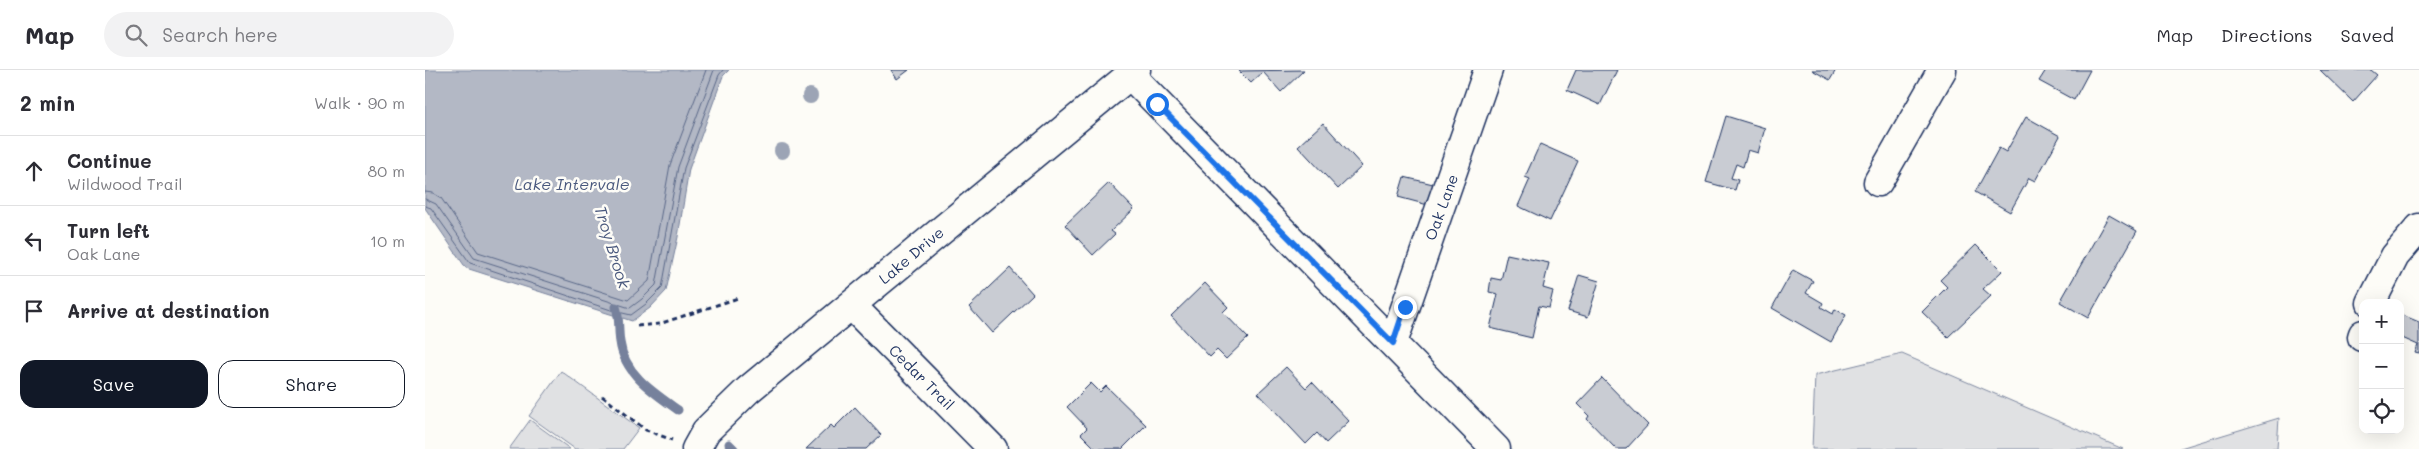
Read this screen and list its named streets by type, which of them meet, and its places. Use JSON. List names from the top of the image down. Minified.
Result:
{"streets":{"street":["Oak Lane","Lake Drive","Cedar Trail"]},"crossings":[["Lake Drive","Cedar Trail"]],"water":["Lake Intervale","Troy Brook"],"page":{"header":"Map","search":"Search here","nav":["Map","Directions","Saved"],"heading":["2 min","Walk · 90 m"],"list":[["Continue","Wildwood Trail","80 m"],["Turn left","Oak Lane","10 m"],"Arrive at destination"],"map_buttons":["+","−"],"buttons":["Save","Share"]}}
